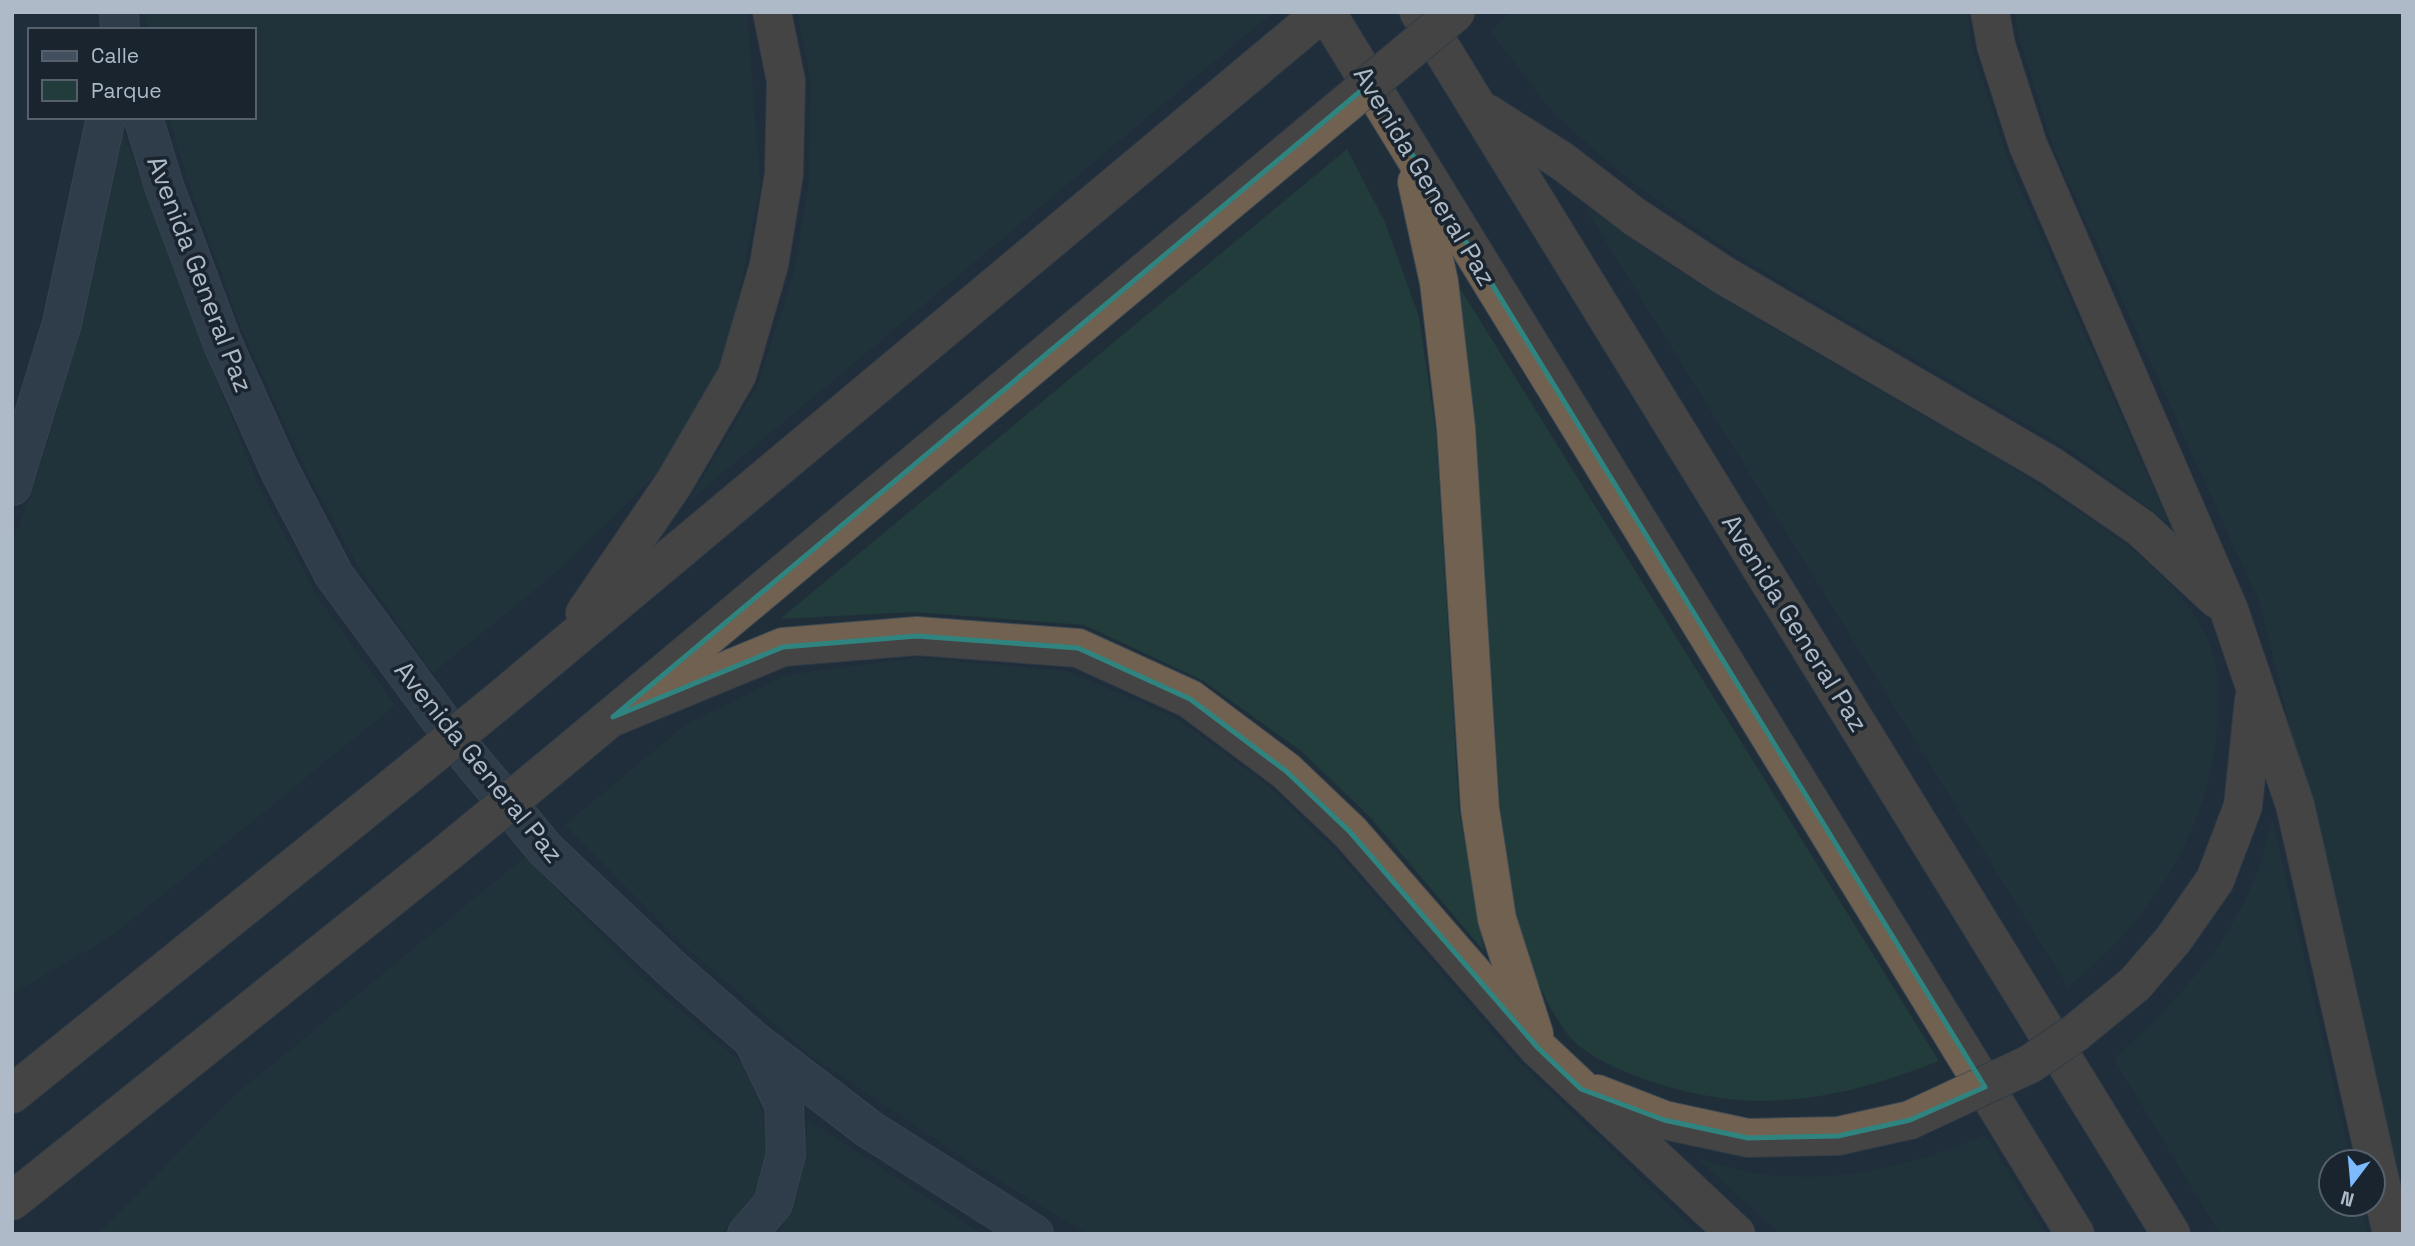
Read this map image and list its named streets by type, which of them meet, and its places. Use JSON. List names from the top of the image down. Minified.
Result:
{"streets":{"highway":["Avenida General Paz"]},"legend":["Calle","Parque"],"north":"bottom"}
